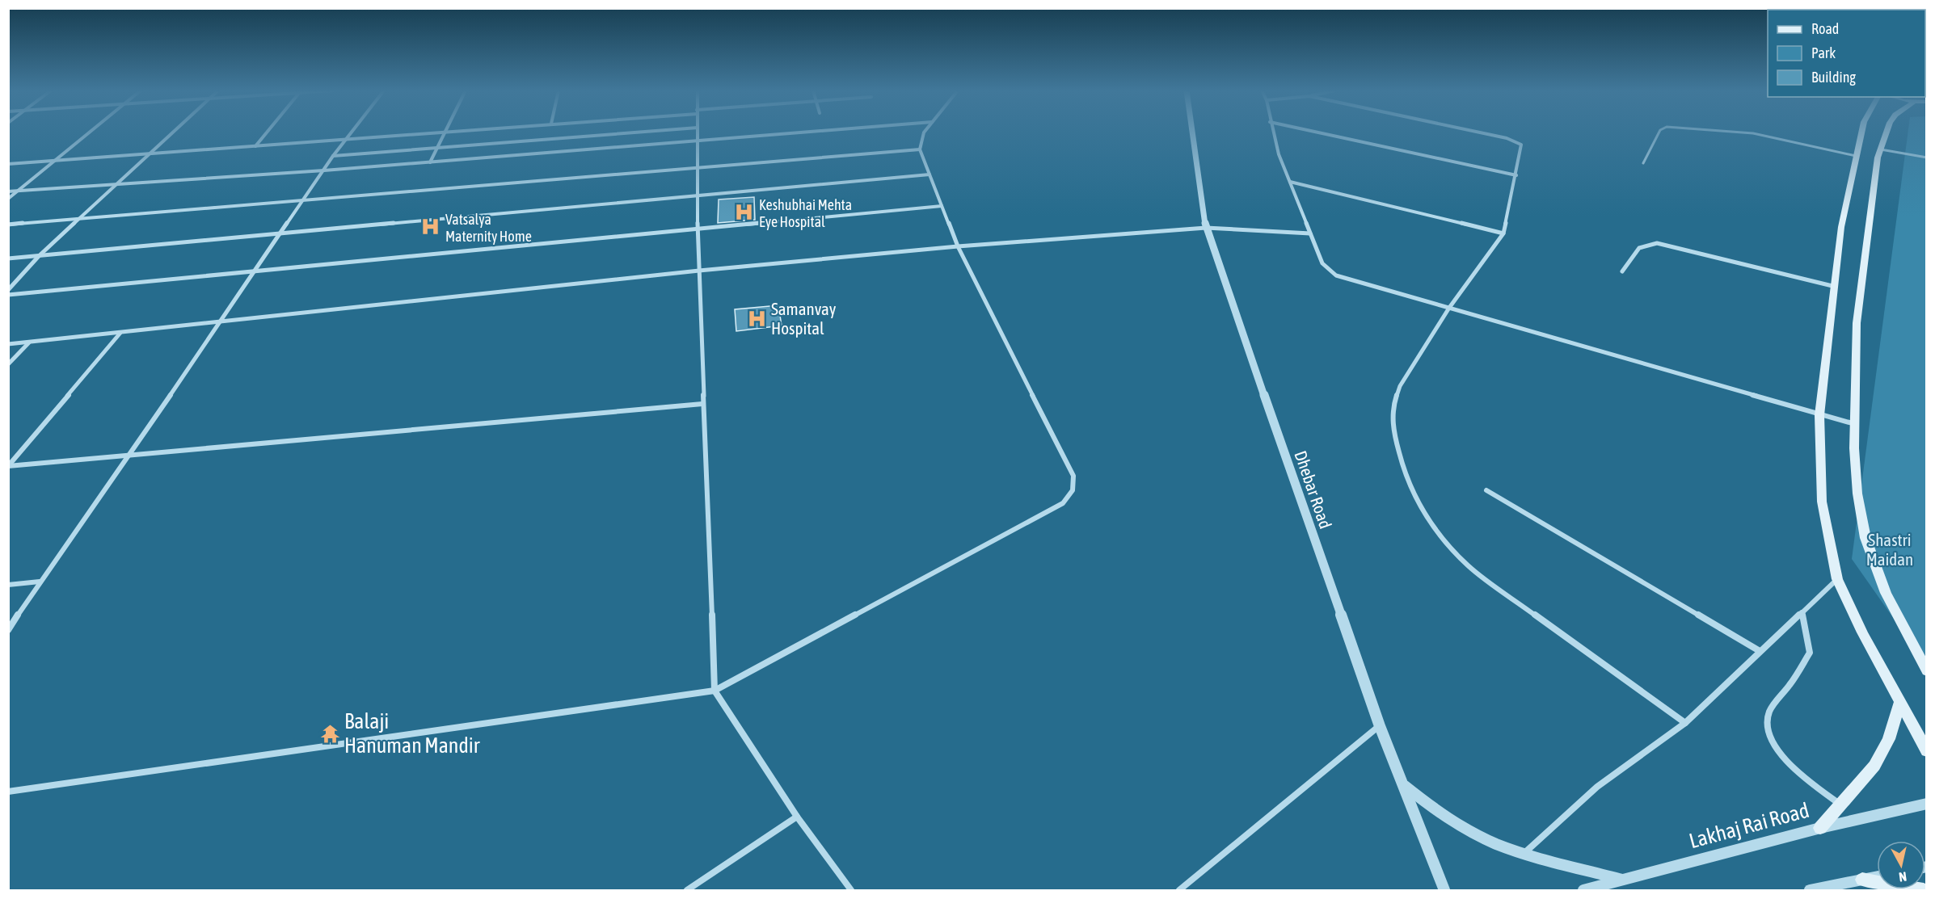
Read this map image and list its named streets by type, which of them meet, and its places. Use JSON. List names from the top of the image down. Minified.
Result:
{"streets":{"street":["Dhebar Road","Lakhaj Rai Road"]},"parks":["Shastri Maidan"],"places":{"hospital":["Keshubhai Mehta Eye Hospital","Vatsalya Maternity Home","Samanvay Hospital"],"temple":["Balaji Hanuman Mandir"]},"legend":["Road","Park","Building"],"north":"bottom"}
